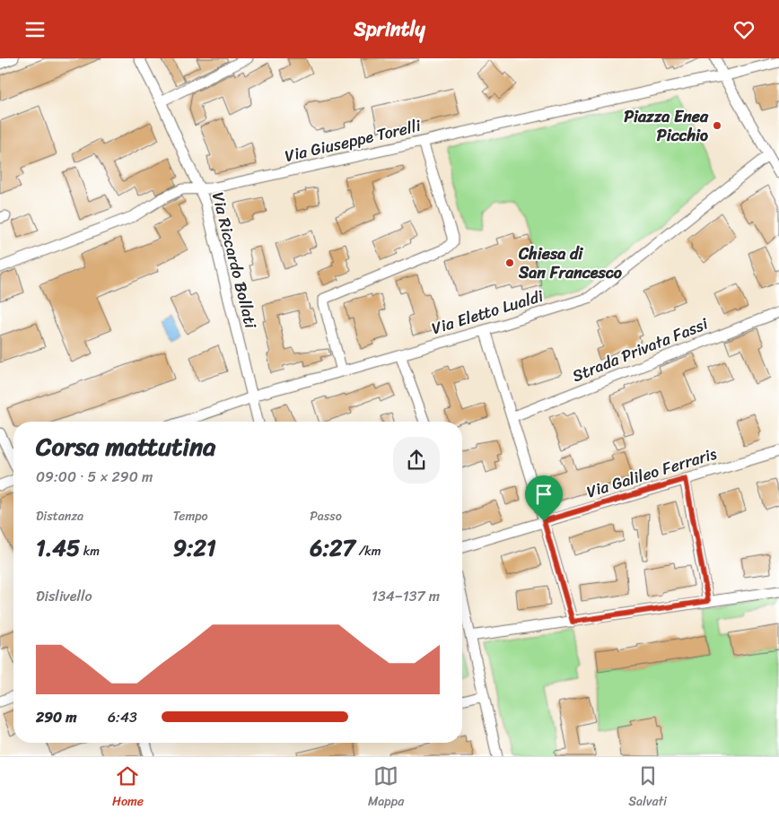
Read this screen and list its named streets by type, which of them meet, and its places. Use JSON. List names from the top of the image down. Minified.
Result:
{"streets":{"street":["Via Giuseppe Torelli","Via Riccardo Bollati","Via Eletto Lualdi","Strada Privata Fassi","Via Galileo Ferraris"]},"crossings":[["Via Giuseppe Torelli","Via Riccardo Bollati"],["Via Riccardo Bollati","Via Eletto Lualdi"]],"places":["Piazza Enea Picchio","Chiesa di San Francesco"],"page":{"header":"Sprintly","heading":["Corsa mattutina","09:00 · 5 × 290 m"],"stats":[["Distanza","1.45 km"],["Tempo","9:21"],["Passo","6:27 /km"]],"chart":["Dislivello","134–137 m"],"list":[{"name":"290 m","note":"6:43"}],"tabs":["Home","Mappa","Salvati"]}}
